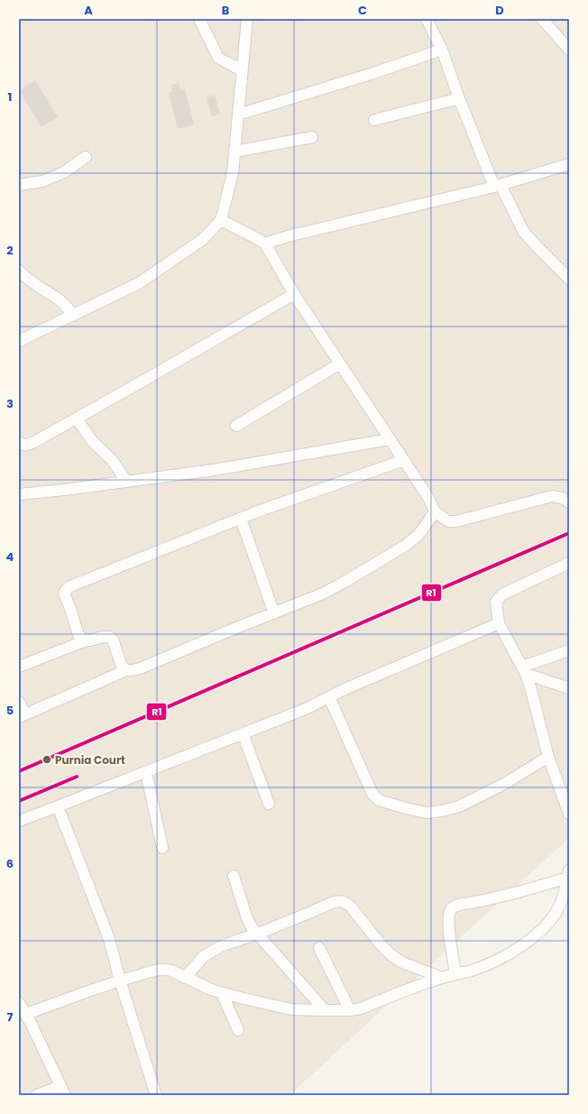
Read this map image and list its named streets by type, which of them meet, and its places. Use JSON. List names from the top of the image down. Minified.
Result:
{"places":["Purnia Court"],"lines":["transit line R1"],"grid":{"columns":["A","B","C","D"],"rows":["1","2","3","4","5","6","7"]}}
